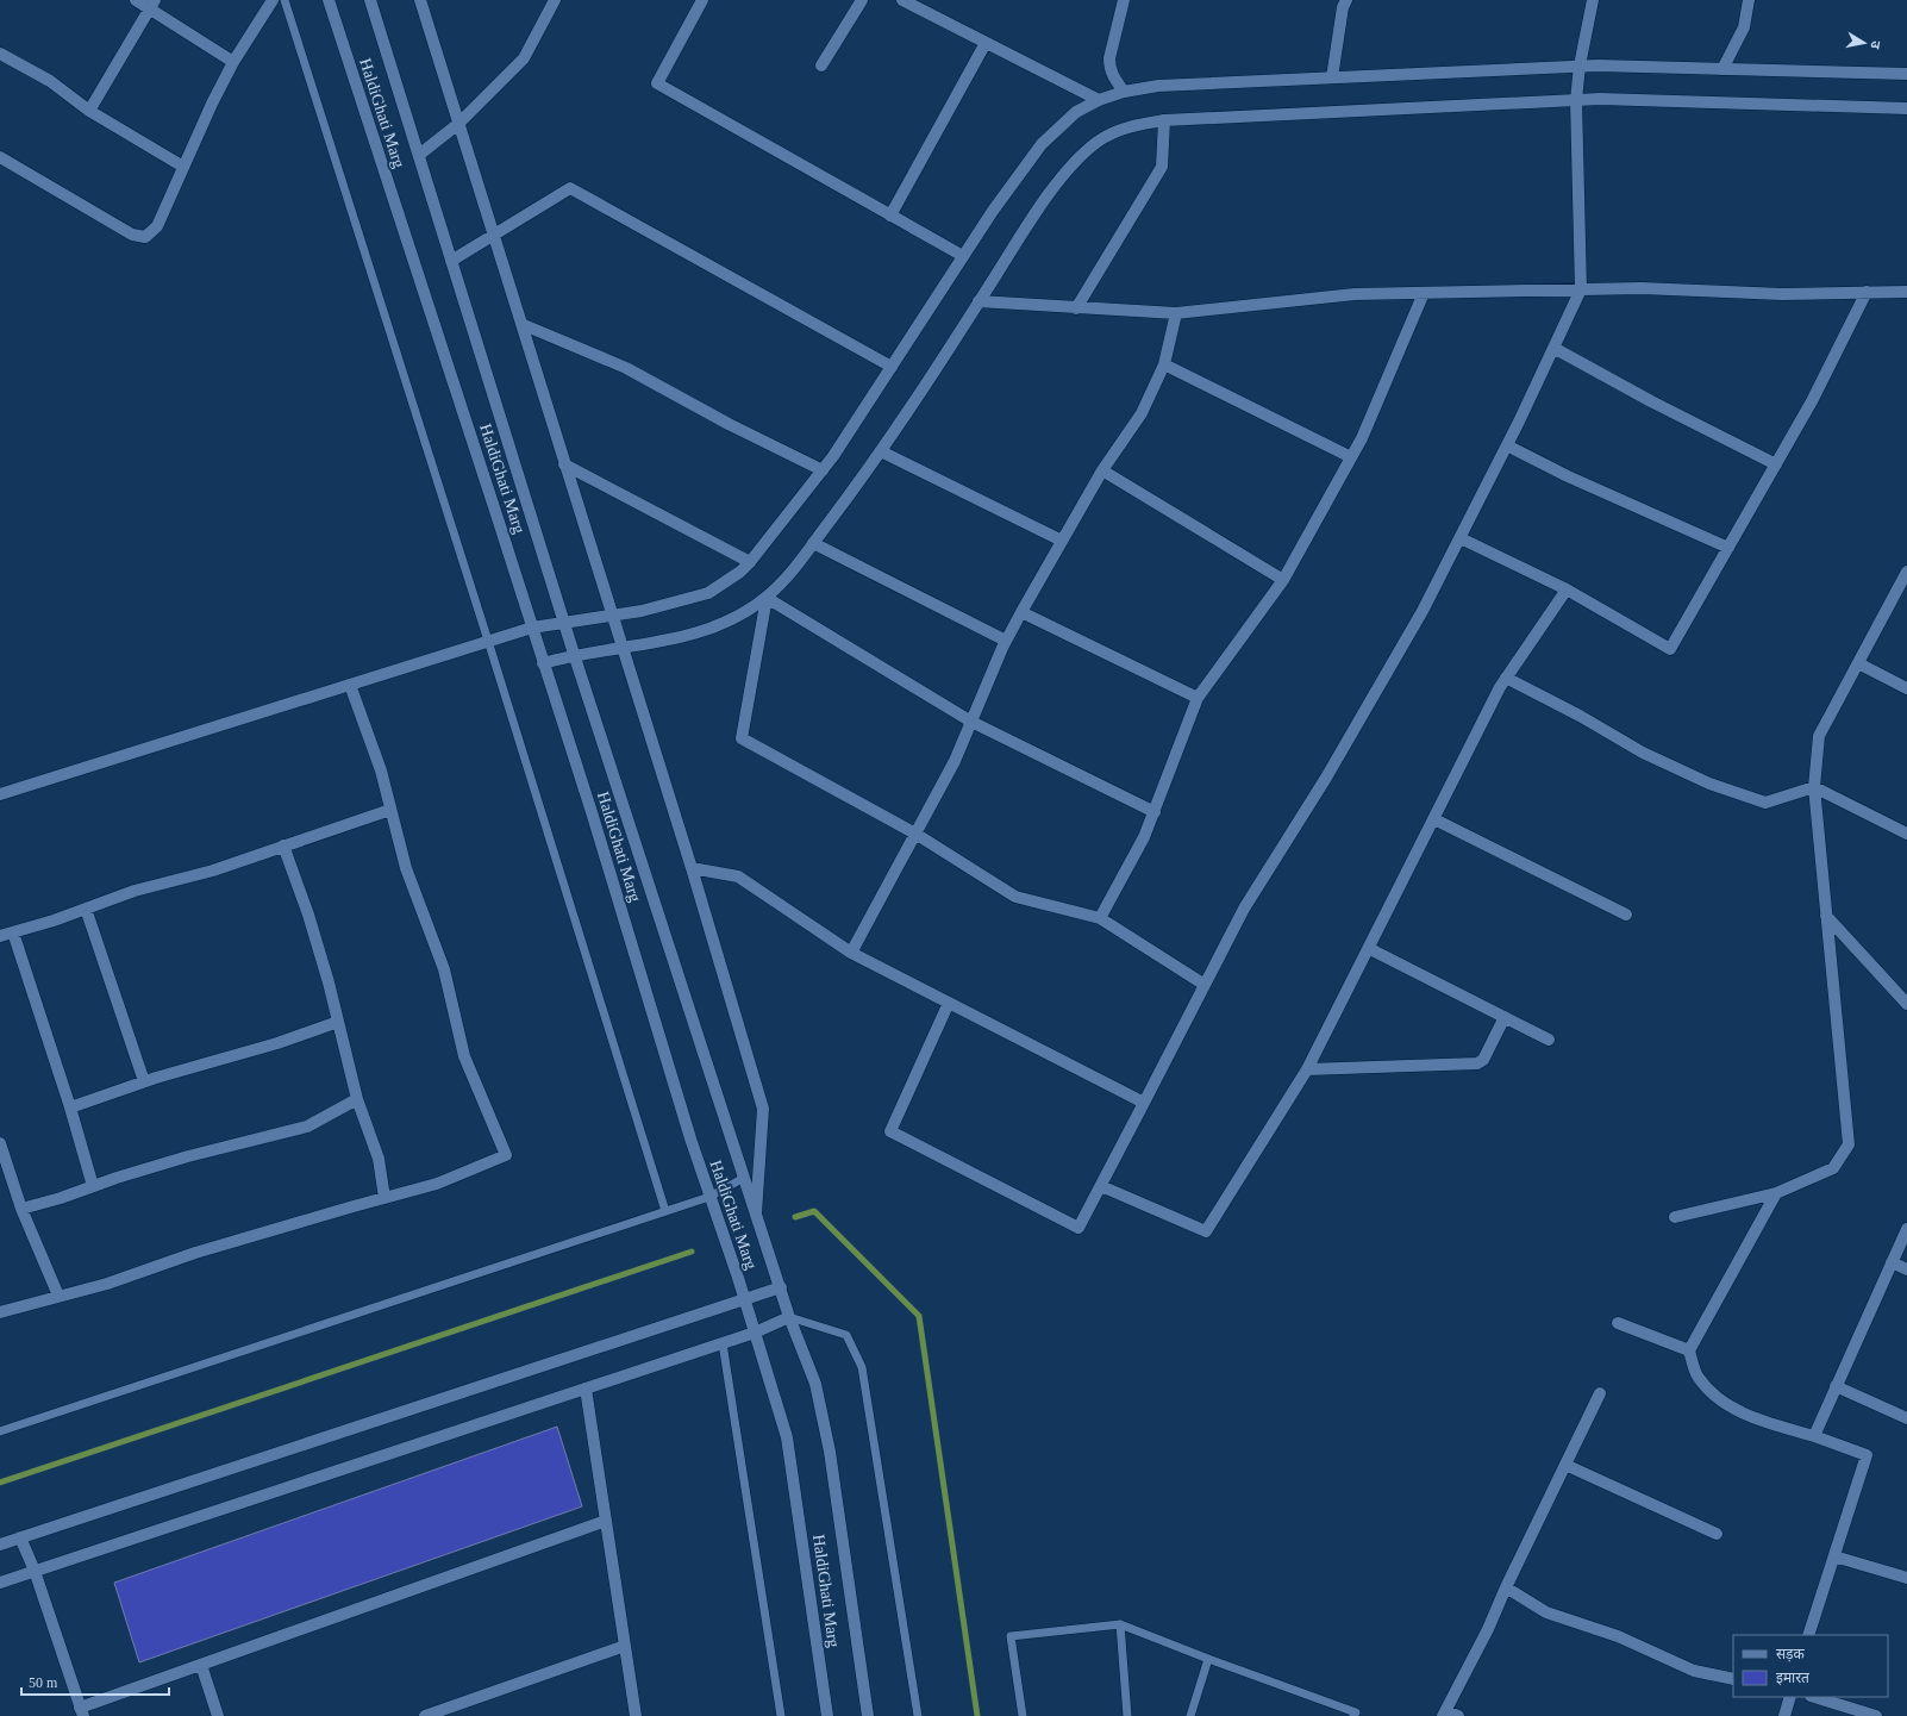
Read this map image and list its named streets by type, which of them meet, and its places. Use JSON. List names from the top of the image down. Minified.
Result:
{"streets":{"street":["HaldiGhati Marg"]},"legend":["सड़क","इमारत"],"scale_bar":"50 m","north":"right"}
